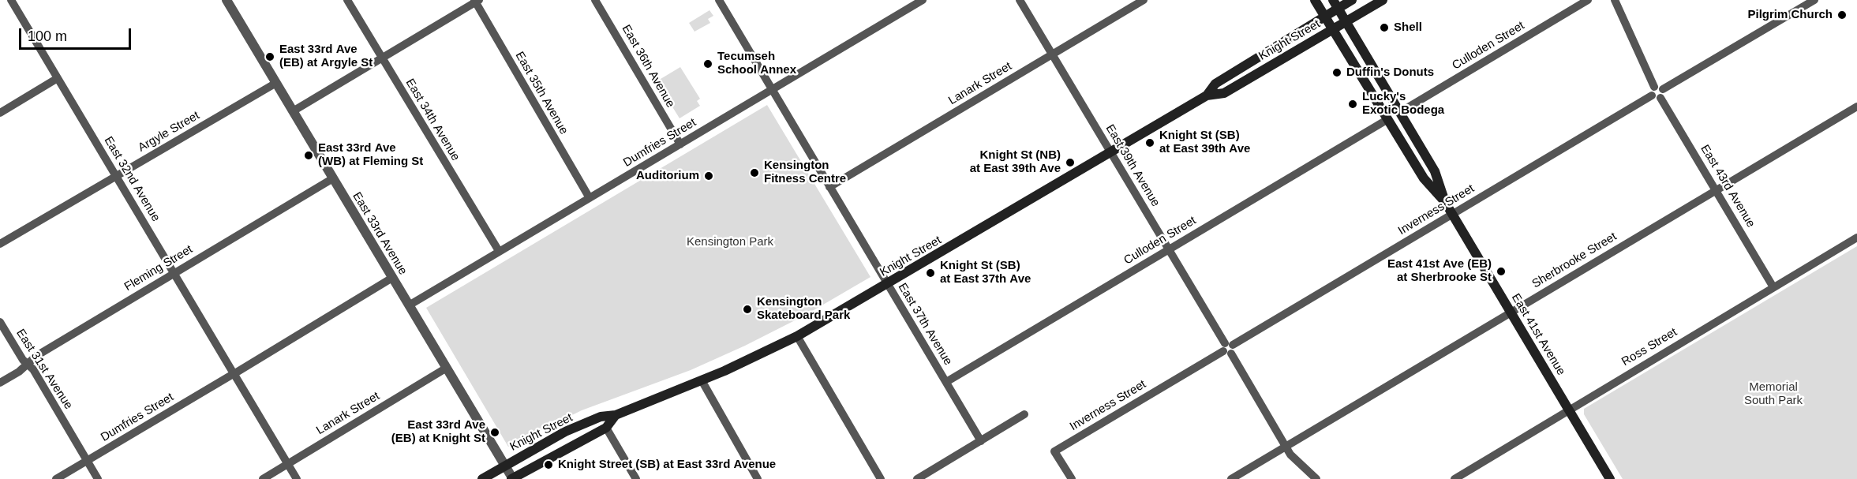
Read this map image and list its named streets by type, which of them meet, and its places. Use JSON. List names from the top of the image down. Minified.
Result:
{"streets":{"main road":["Knight Street","East 41st Avenue"],"street":["Culloden Street","East 36th Avenue","Lanark Street","East 35th Avenue","East 34th Avenue","Argyle Street","Dumfries Street","East 39th Avenue","East 32nd Avenue","East 43rd Avenue","Inverness Street","East 33rd Avenue","Sherbrooke Street","Fleming Street","East 37th Avenue","Ross Street","East 31st Avenue"]},"crossings":[["Knight Street","East 39th Avenue"],["Knight Street","East 33rd Avenue"],["Knight Street","East 37th Avenue"],["Knight Street","East 41st Avenue"],["Culloden Street","East 39th Avenue"],["Culloden Street","East 37th Avenue"],["Culloden Street","East 41st Avenue"],["East 36th Avenue","Dumfries Street"],["Lanark Street","East 39th Avenue"],["Lanark Street","East 32nd Avenue"],["Lanark Street","East 33rd Avenue"],["Lanark Street","East 37th Avenue"],["East 35th Avenue","Dumfries Street"],["East 34th Avenue","Dumfries Street"],["Argyle Street","East 32nd Avenue"],["Argyle Street","East 33rd Avenue"],["Dumfries Street","East 32nd Avenue"],["Dumfries Street","East 33rd Avenue"],["Dumfries Street","East 37th Avenue"],["Dumfries Street","East 31st Avenue"],["East 39th Avenue","Inverness Street"],["East 39th Avenue","Sherbrooke Street"],["East 32nd Avenue","Fleming Street"],["East 43rd Avenue","Inverness Street"],["East 43rd Avenue","Sherbrooke Street"],["East 43rd Avenue","Ross Street"],["Inverness Street","East 41st Avenue"],["East 33rd Avenue","Fleming Street"],["Sherbrooke Street","East 41st Avenue"],["Fleming Street","East 31st Avenue"],["East 41st Avenue","Ross Street"]],"parks":["Kensington Park","Memorial South Park"],"places":["Pilgrim Church","Shell","East 33rd Ave (EB) at Argyle St","Tecumseh School Annex","Duffin's Donuts","Lucky's Exotic Bodega","Knight St (SB) at East 39th Ave","East 33rd Ave (WB) at Fleming St","Knight St (NB) at East 39th Ave","Kensington Fitness Centre","Auditorium","East 41st Ave (EB) at Sherbrooke St","Knight St (SB) at East 37th Ave","Kensington Skateboard Park","East 33rd Ave (EB) at Knight St","Knight Street (SB) at East 33rd Avenue"],"scale_bar":"100 m"}
